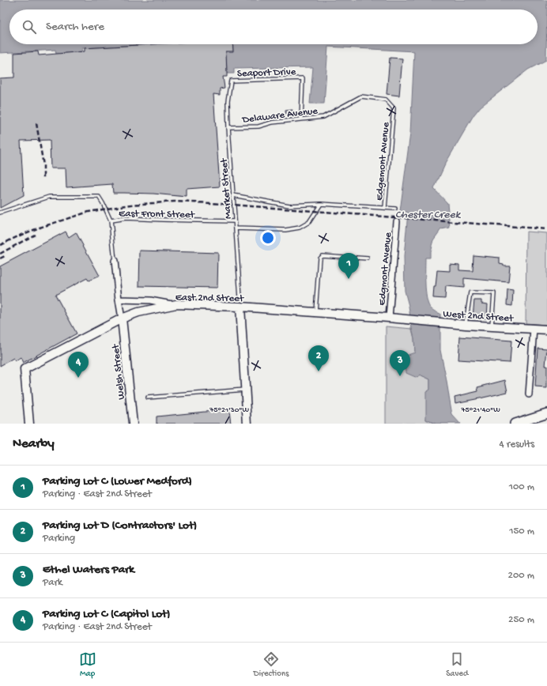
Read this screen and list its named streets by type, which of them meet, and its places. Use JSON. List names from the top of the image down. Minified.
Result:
{"streets":{"street":["Edgmont Avenue","East 2nd Street","West 2nd Street","Welsh Street"],"lane":["Seaport Drive","Delaware Avenue","Edgemont Avenue","Market Street","East Front Street"]},"crossings":[["Seaport Drive","Delaware Avenue"],["Seaport Drive","Market Street"],["Delaware Avenue","Edgemont Avenue"],["Delaware Avenue","Market Street"],["Market Street","East Front Street"],["Edgmont Avenue","East 2nd Street"],["East 2nd Street","West 2nd Street"],["East 2nd Street","Welsh Street"]],"water":["Chester Creek"],"page":{"search":"Search here","pins":["1","2","3","4"],"heading":["Nearby","4 results"],"list":[{"mark":"1","name":"Parking Lot C (Lower Medford)","note":"Parking · East 2nd Street","value":"100 m"},{"mark":"2","name":"Parking Lot D (Contractors' Lot)","note":"Parking","value":"150 m"},{"mark":"3","name":"Ethel Waters Park","note":"Park","value":"200 m"},{"mark":"4","name":"Parking Lot C (Capitol Lot)","note":"Parking · East 2nd Street","value":"250 m"}],"nav":["Map","Directions","Saved"]},"coordinates":["75°21'30\"W","75°21'40\"W"]}
